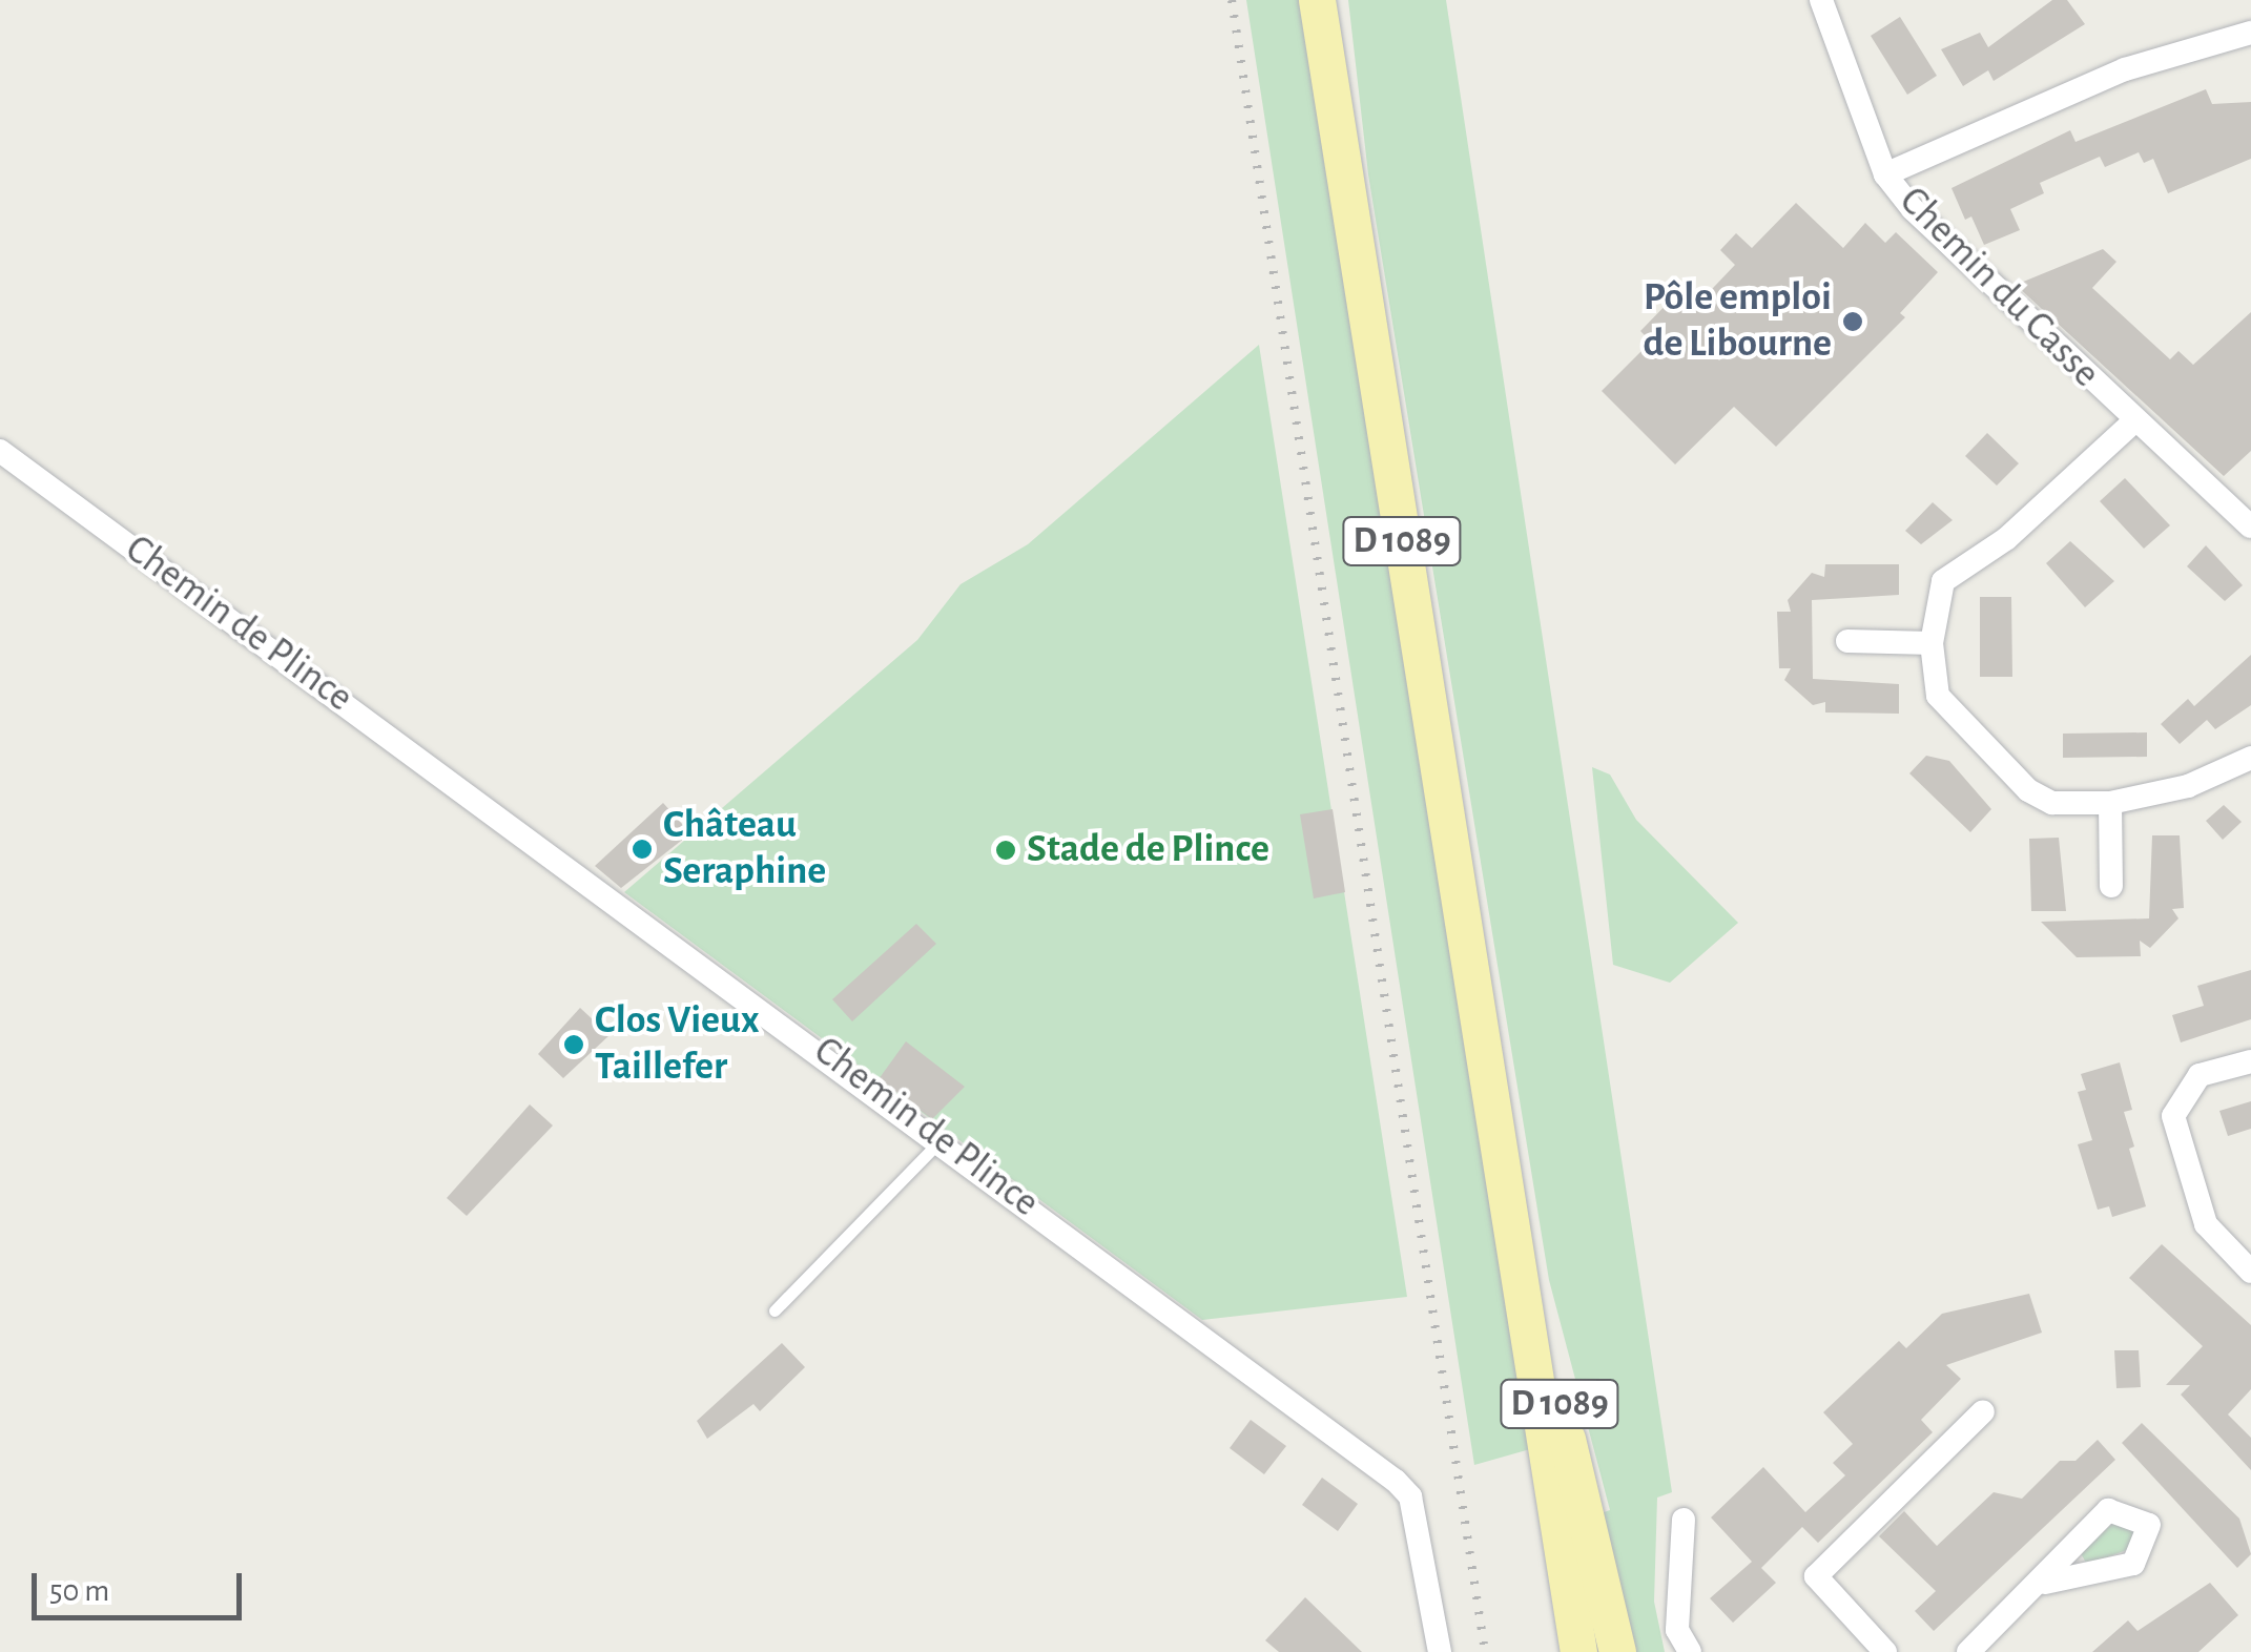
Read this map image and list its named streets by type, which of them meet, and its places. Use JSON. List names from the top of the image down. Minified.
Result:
{"streets":{"main road":["D 1089"],"street":["Chemin du Casse","Chemin de Plince"]},"places":["Pôle emploi de Libourne","Château Seraphine","Stade de Plince","Clos Vieux Taillefer"],"scale_bar":"50 m"}
